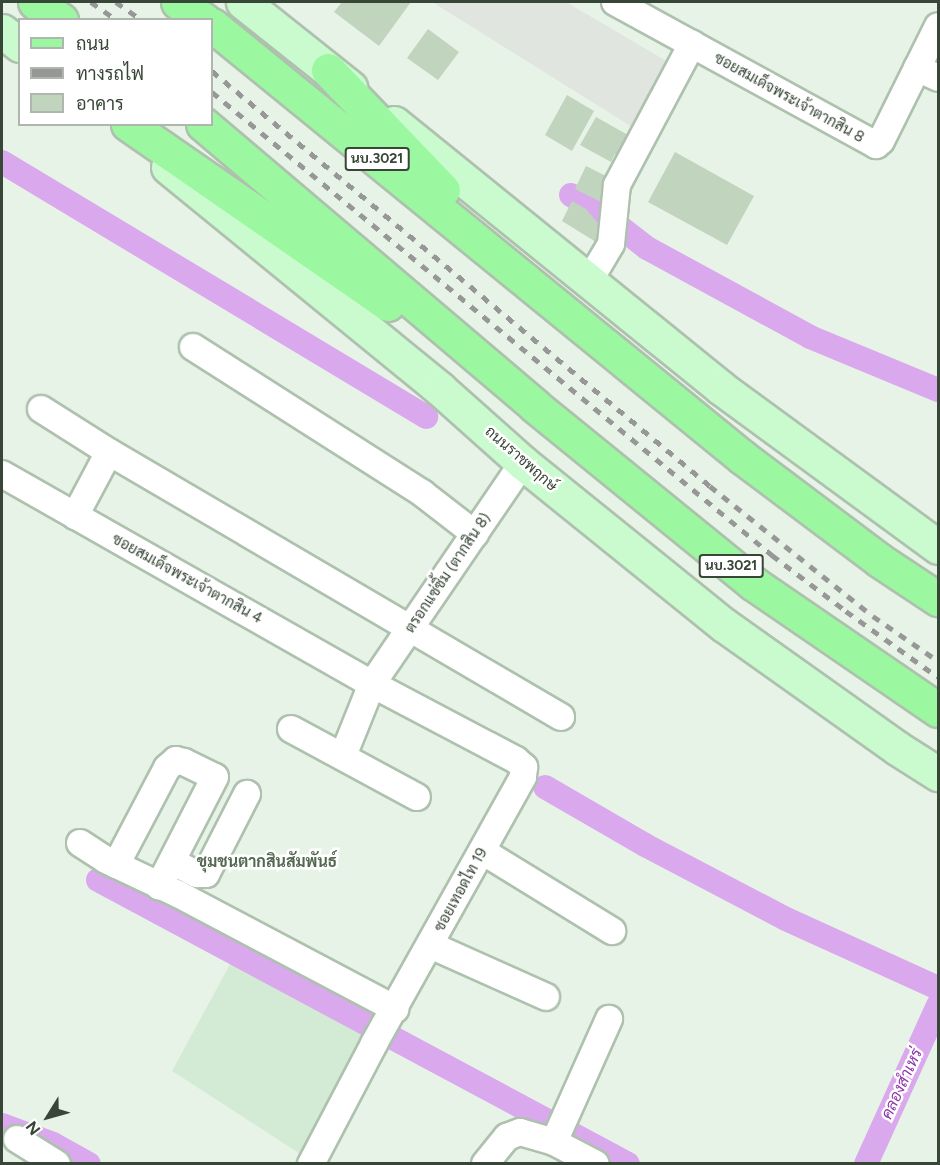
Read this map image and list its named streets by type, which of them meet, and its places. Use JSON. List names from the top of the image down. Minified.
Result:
{"streets":{"main road":["นบ.3021","ถนนราชพฤกษ์"],"street":["ซอยสมเด็จพระเจ้าตากสิน 8","ตรอกแซ่ซิ้ม (ตากสิน 8)","ซอยสมเด็จพระเจ้าตากสิน 4","ซอยเทอดไท 19"]},"crossings":[["ถนนราชพฤกษ์","ตรอกแซ่ซิ้ม (ตากสิน 8)"],["ตรอกแซ่ซิ้ม (ตากสิน 8)","ซอยสมเด็จพระเจ้าตากสิน 4"],["ตรอกแซ่ซิ้ม (ตากสิน 8)","ซอยเทอดไท 19"],["ซอยสมเด็จพระเจ้าตากสิน 4","ซอยเทอดไท 19"]],"districts":["ชุมชนตากสินสัมพันธ์"],"water":["คลองสำเหร่"],"legend":["ถนน","ทางรถไฟ","อาคาร"],"north":"bottom left"}
